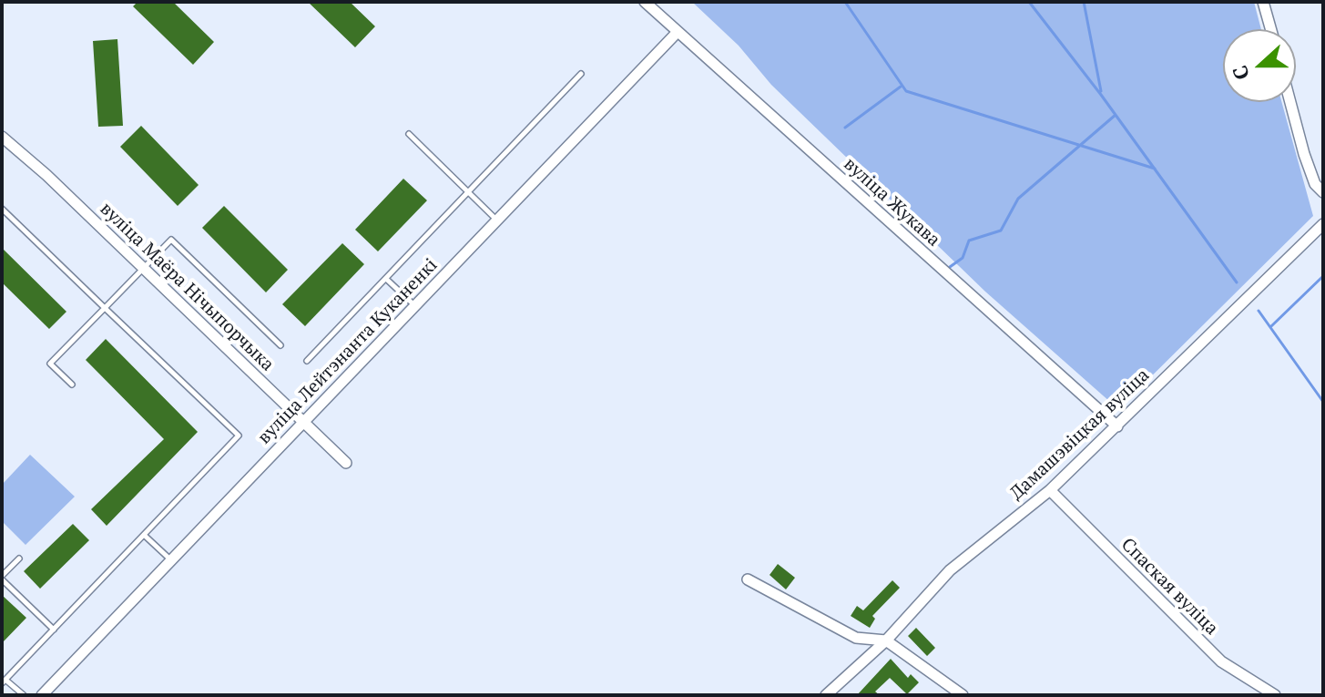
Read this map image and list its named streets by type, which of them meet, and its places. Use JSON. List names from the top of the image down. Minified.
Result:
{"streets":{"street":["вуліца Жукава","вуліца Маёра Нічыпорчыка","вуліца Лейтэнанта Куканенкі","Дамашэвіцкая вуліца","Спаская вуліца"]},"crossings":[["вуліца Жукава","вуліца Лейтэнанта Куканенкі"],["вуліца Жукава","Дамашэвіцкая вуліца"],["вуліца Маёра Нічыпорчыка","вуліца Лейтэнанта Куканенкі"],["Дамашэвіцкая вуліца","Спаская вуліца"]],"north":"left"}
